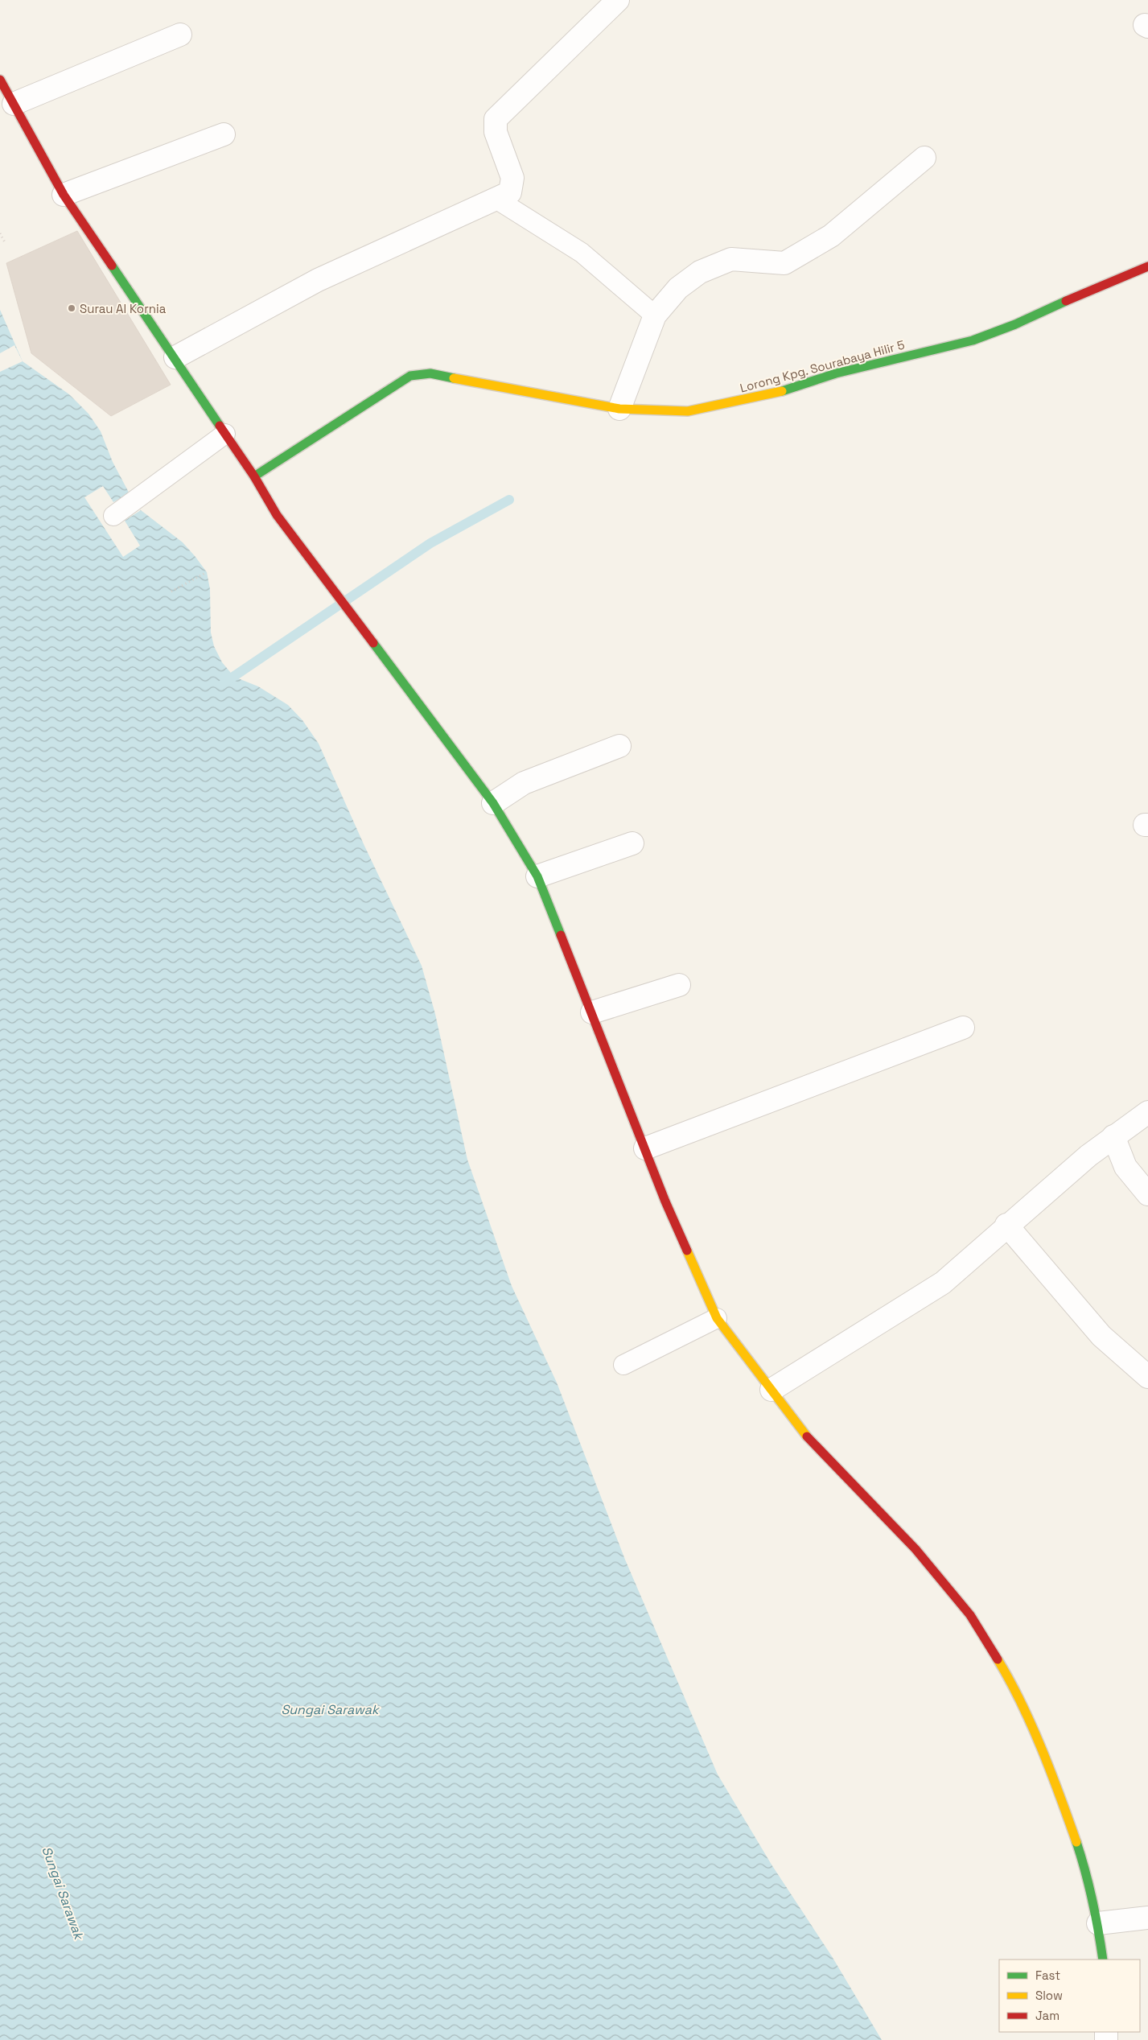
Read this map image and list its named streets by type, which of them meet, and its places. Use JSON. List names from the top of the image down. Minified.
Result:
{"streets":{"street":["Lorong Kpg. Sourabaya Hilir 5"]},"water":["Sungai Sarawak"],"places":["Surau Al Kornia"],"legend":["Fast","Slow","Jam"]}
